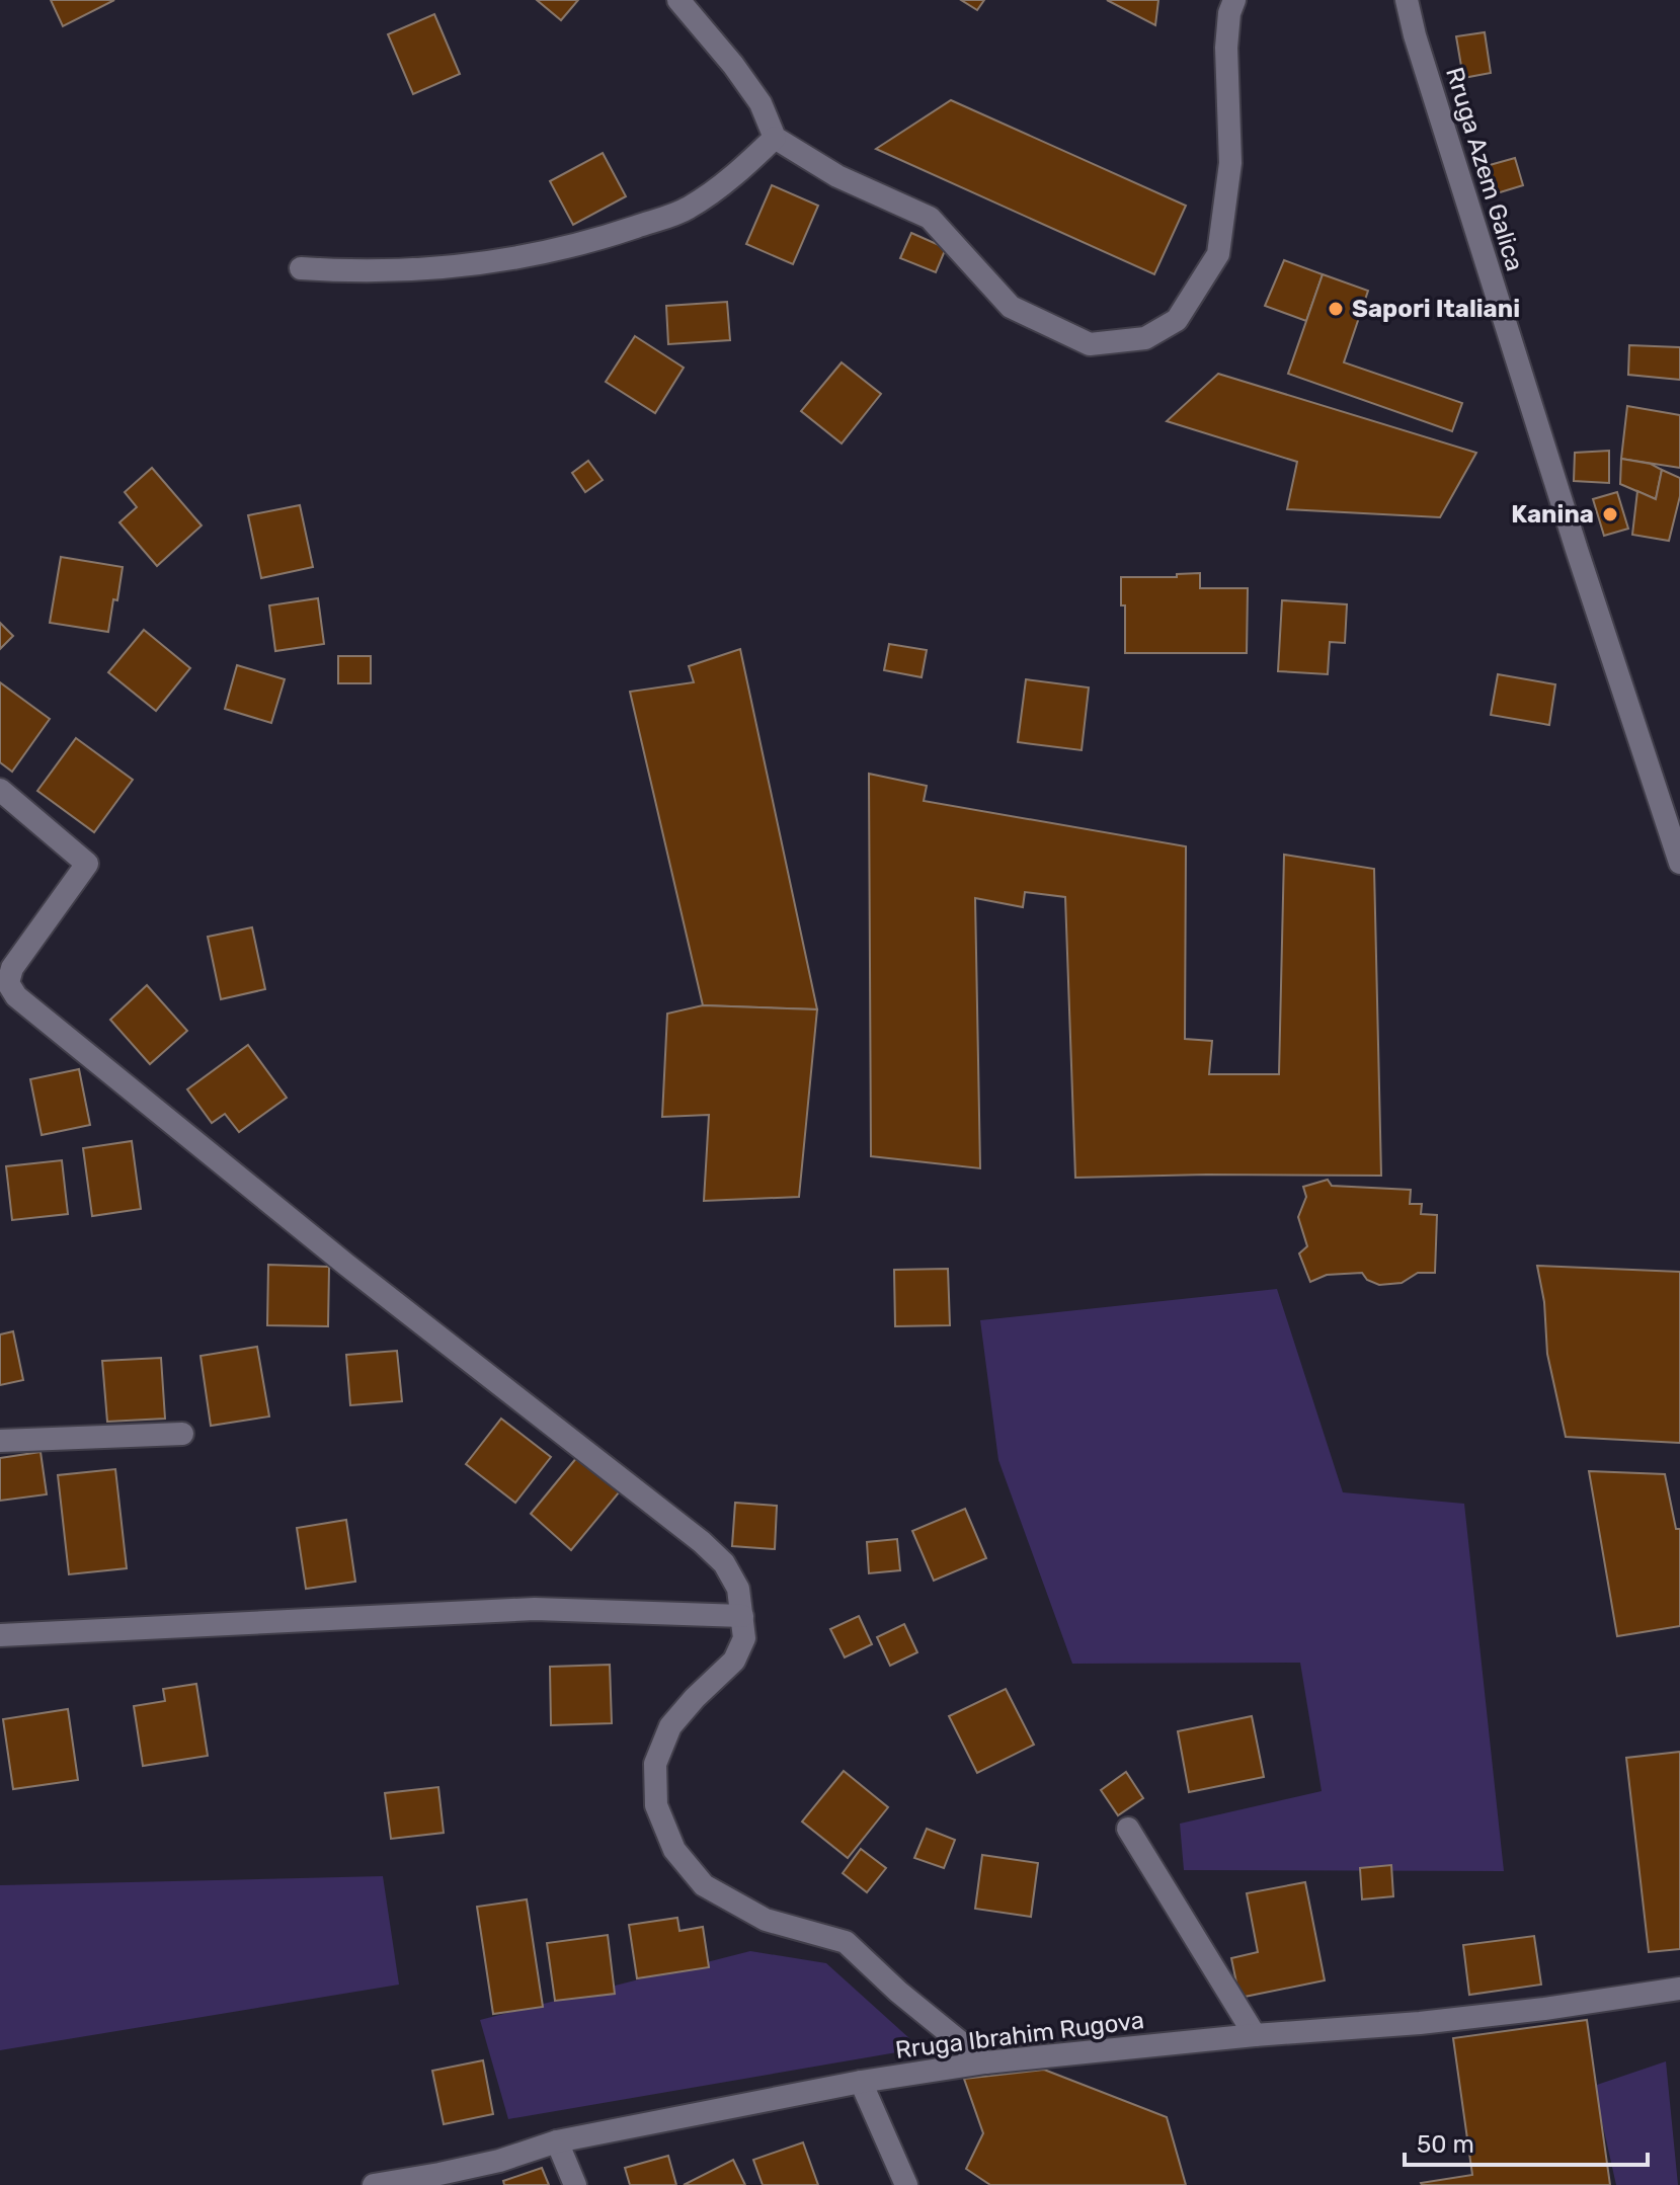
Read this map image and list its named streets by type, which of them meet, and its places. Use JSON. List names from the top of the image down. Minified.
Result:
{"streets":{"street":["Rruga Azem Galica","Rruga Ibrahim Rugova"]},"places":["Sapori Italiani","Kanina"],"scale_bar":"50 m"}
